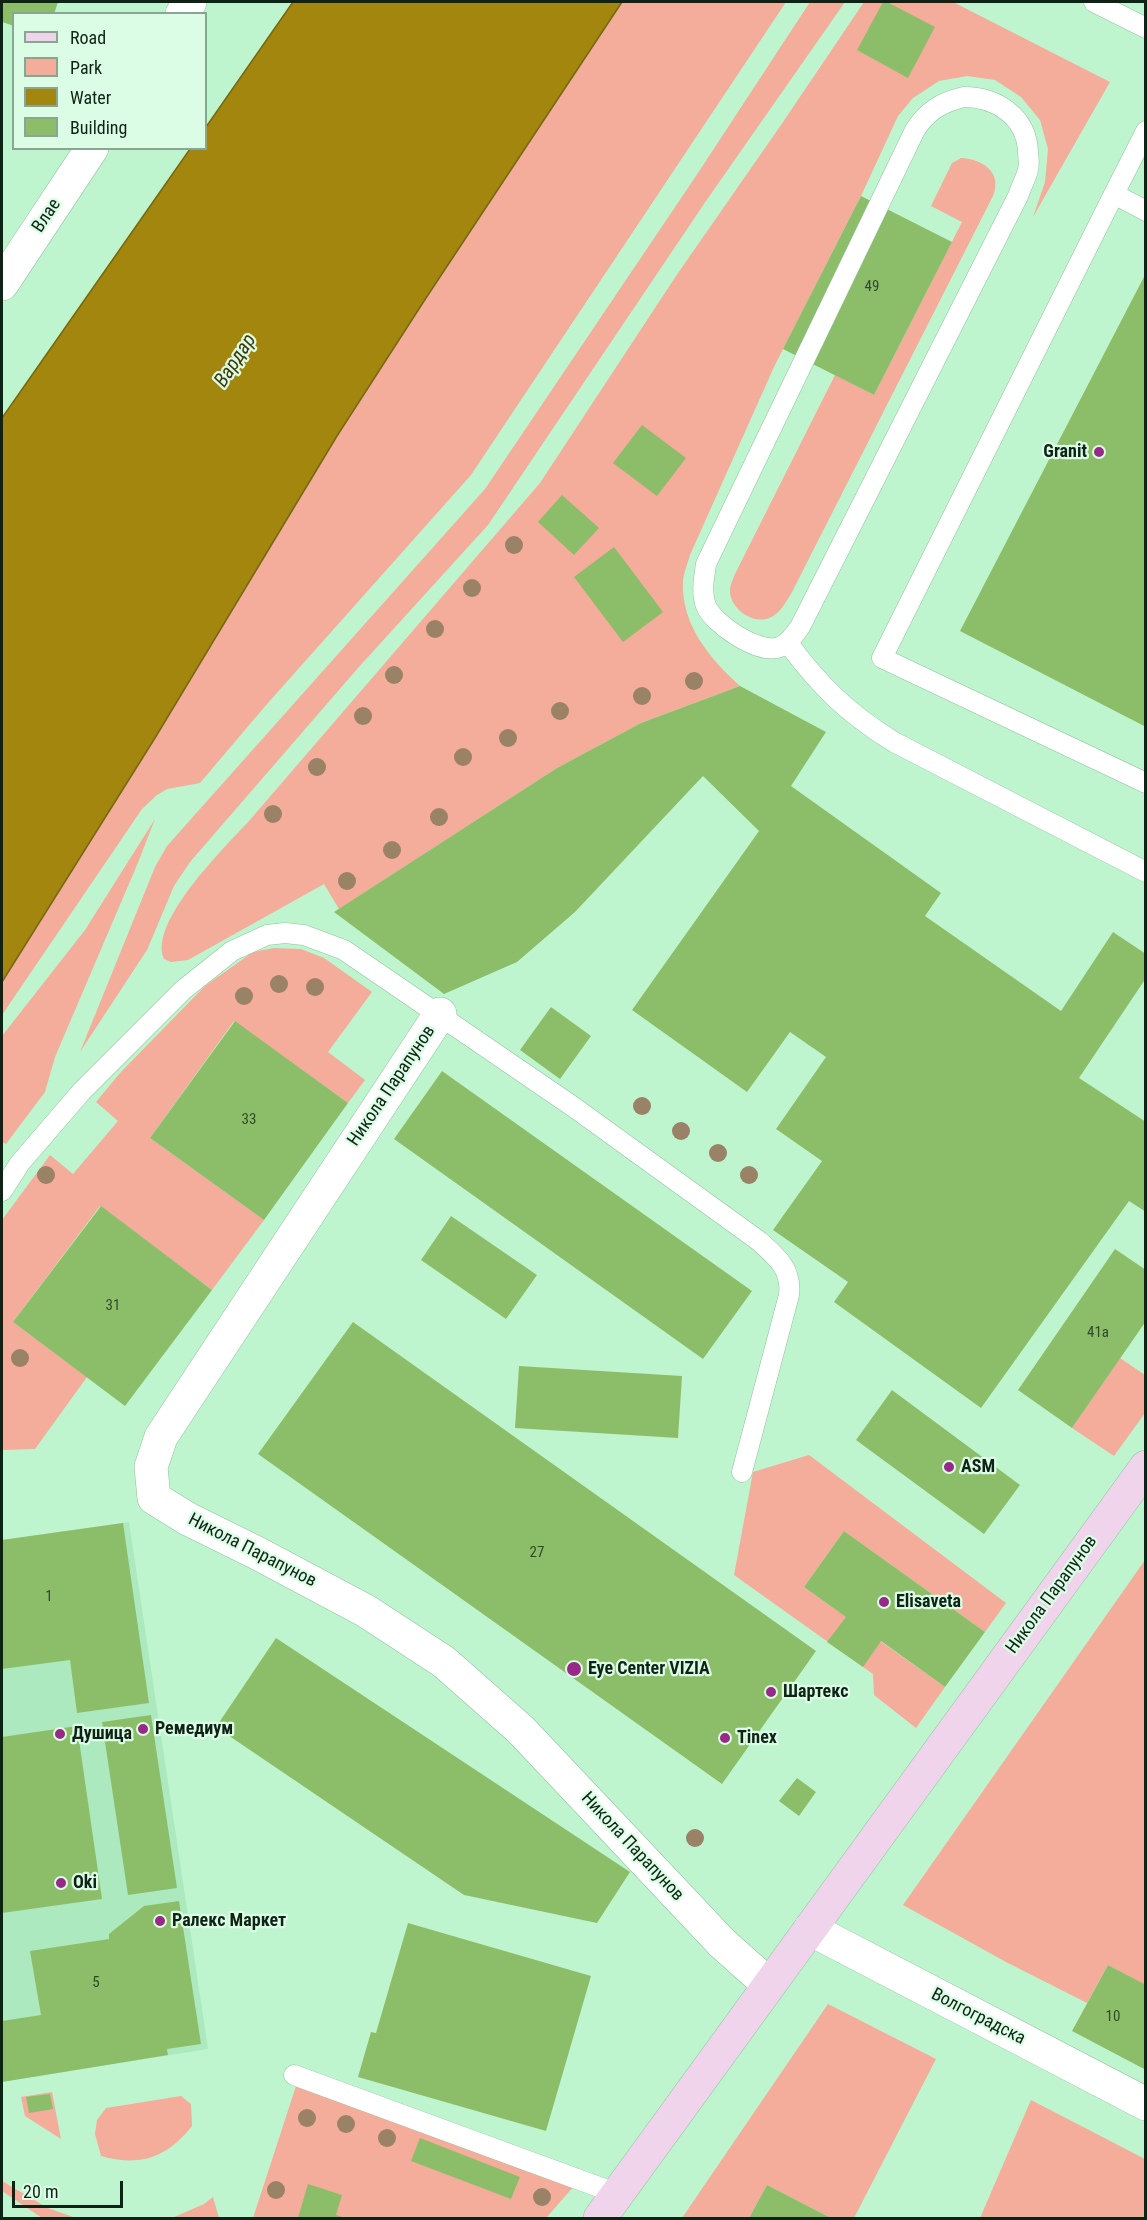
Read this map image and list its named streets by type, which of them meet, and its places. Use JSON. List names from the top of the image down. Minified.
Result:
{"streets":{"street":["Влае","Никола Парапунов","Волгоградска"]},"crossings":[["Никола Парапунов","Волгоградска"]],"water":["Вардар"],"places":["Granit","ASM","Elisaveta","Eye Center VIZIA","Шартекс","Ремедиум","Душица","Tinex","Oki","Ралекс Маркет"],"house_numbers":["49","33","31","41a","27","1","5","10"],"legend":["Road","Park","Water","Building"],"scale_bar":"20 m"}
